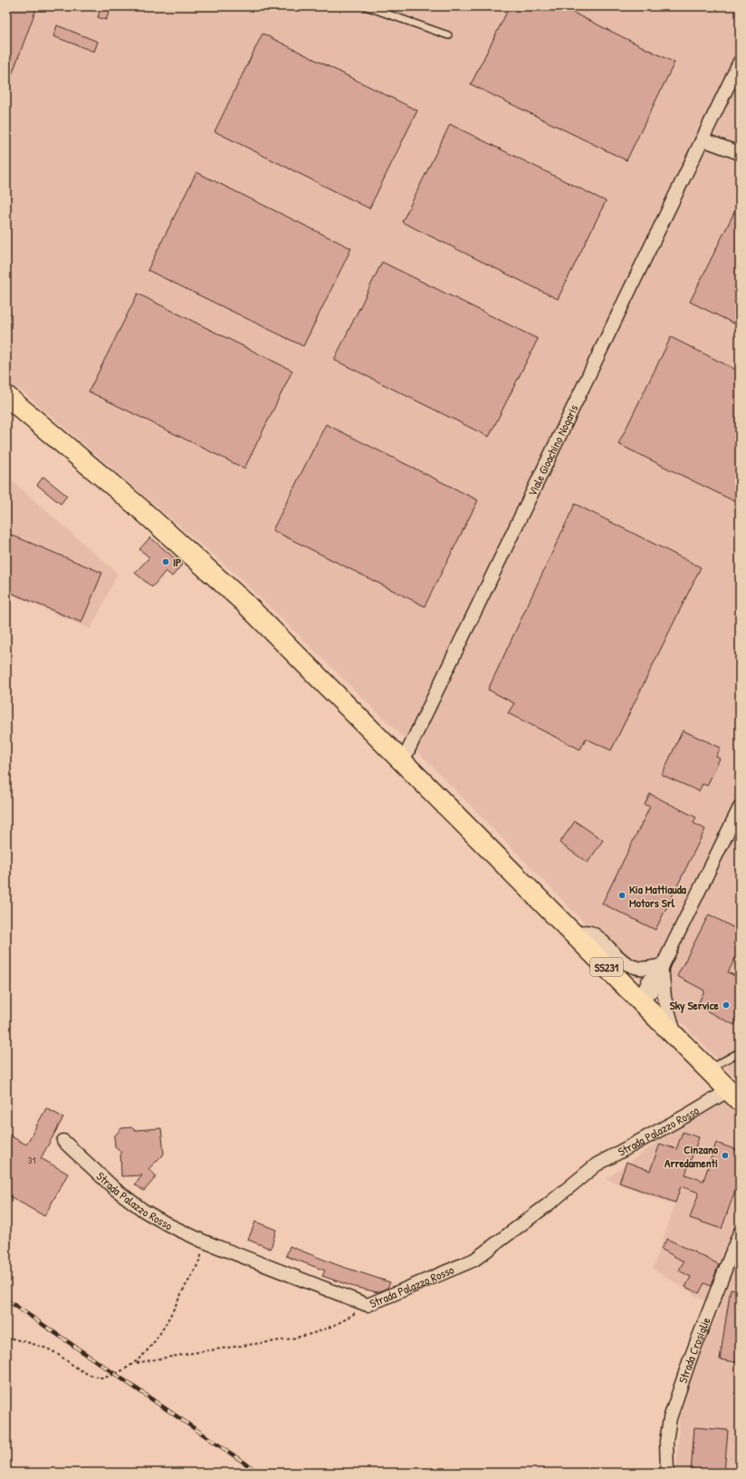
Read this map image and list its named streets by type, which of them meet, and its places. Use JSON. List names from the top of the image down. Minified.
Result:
{"streets":{"main road":["SS231"],"street":["Viale Gioachino Nogaris","Strada Palazzo Rosso","Strada Crosiglie"]},"crossings":[["SS231","Strada Palazzo Rosso"]],"places":["IP","Kia Mattiauda Motors Srl","Sky Service","Cinzano Arredamenti"],"house_numbers":["31"]}
